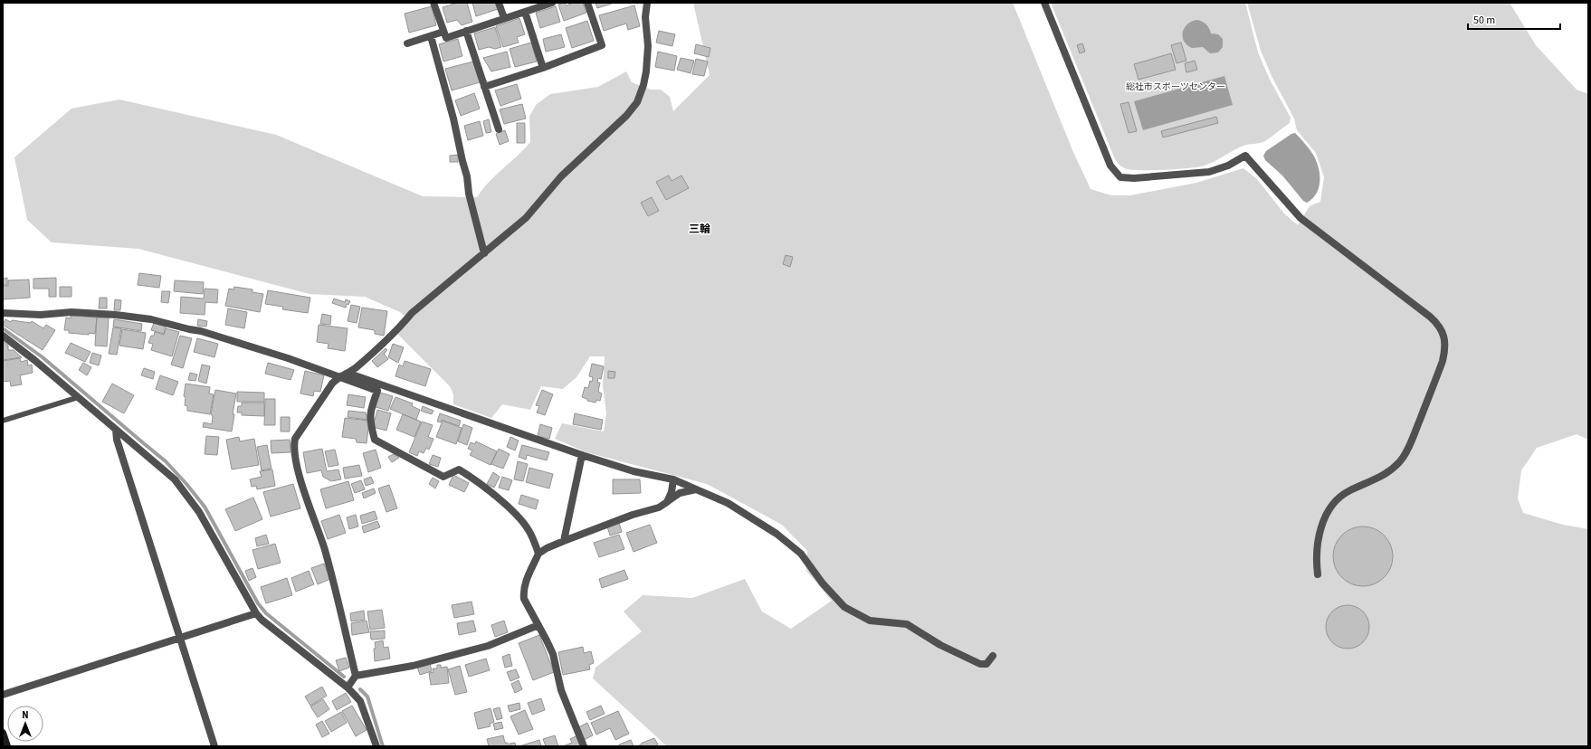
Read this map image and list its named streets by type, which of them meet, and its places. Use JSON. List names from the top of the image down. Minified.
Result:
{"districts":["三輪"],"parks":["総社市スポーツセンター"],"scale_bar":"50 m","north":"top"}
